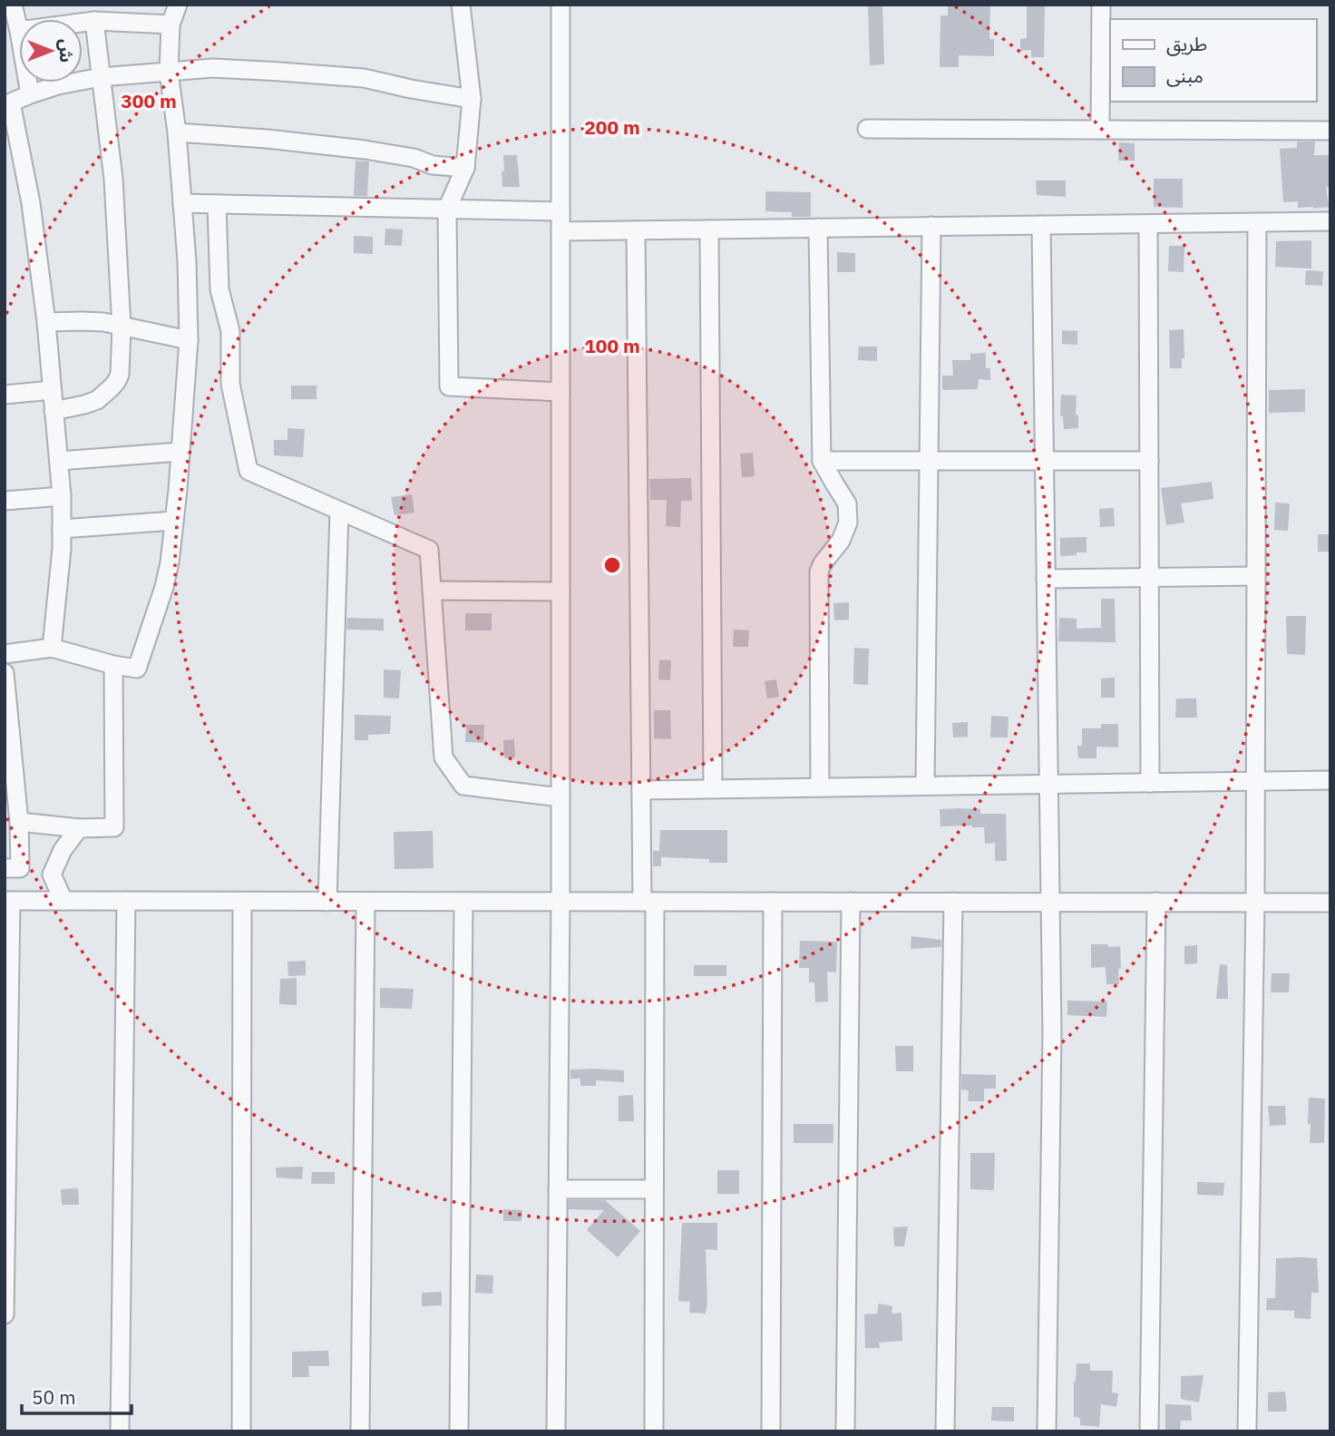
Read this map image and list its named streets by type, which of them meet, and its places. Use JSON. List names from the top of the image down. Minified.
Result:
{"legend":["طريق","مبنى"],"scale_bar":"50 m","north":"right","rings":["300 m","200 m","100 m"]}
